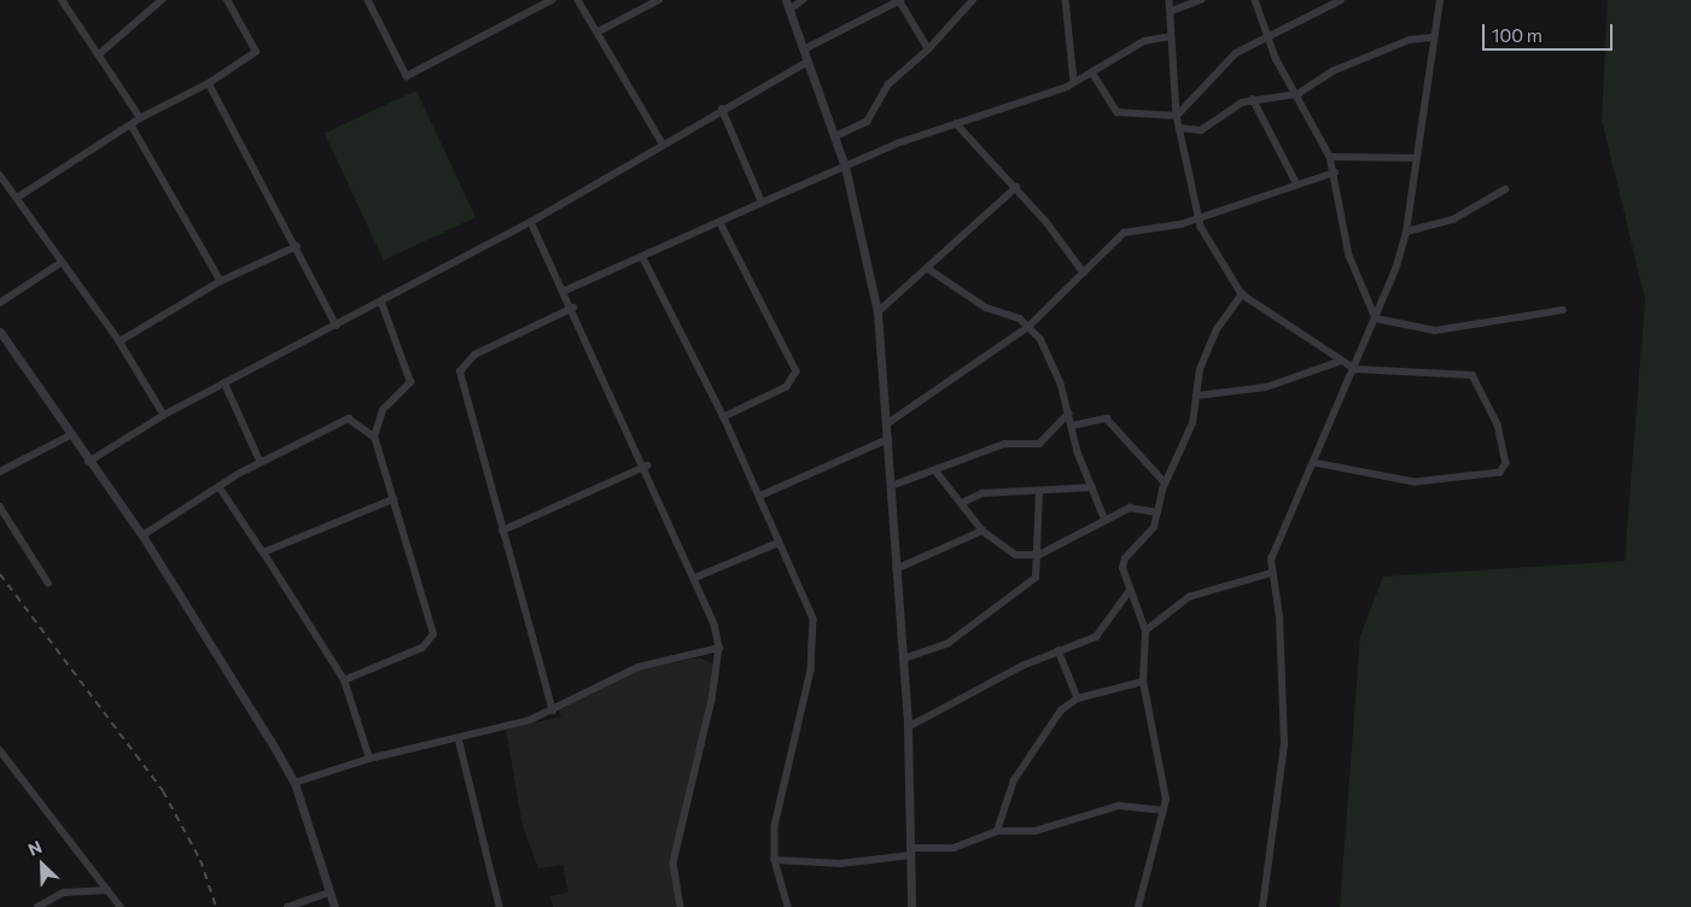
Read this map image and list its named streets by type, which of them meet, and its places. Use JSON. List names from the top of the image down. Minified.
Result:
{"scale_bar":"100 m","north":"top left"}
